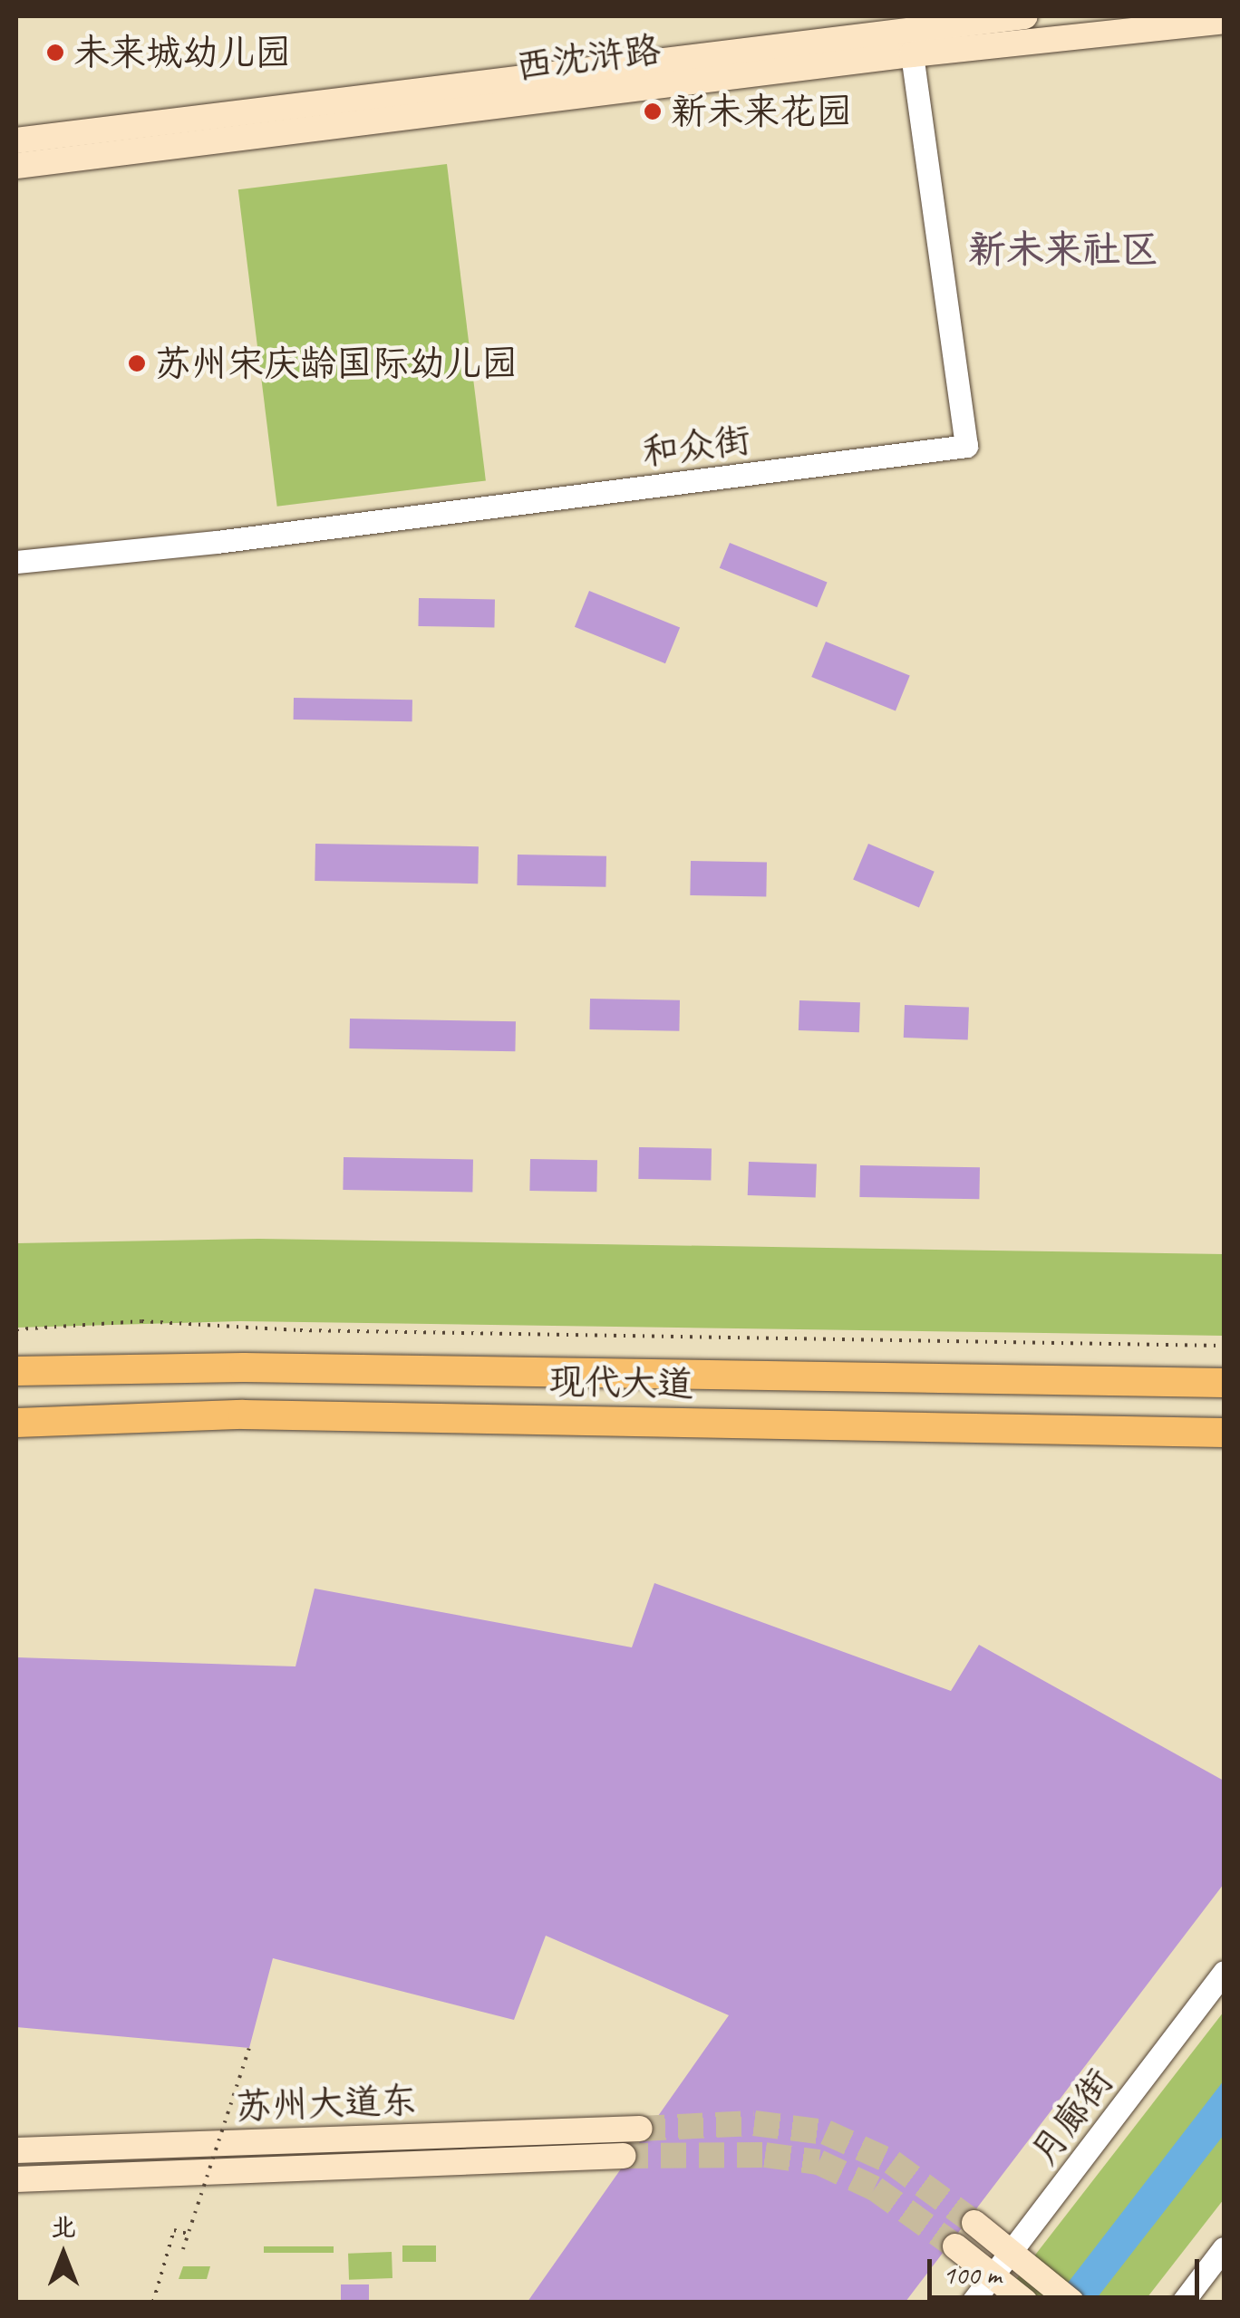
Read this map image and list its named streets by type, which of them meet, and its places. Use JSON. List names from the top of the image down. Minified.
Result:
{"streets":{"main road":["西沈浒路","现代大道","苏州大道东"],"street":["和众街","月廊街"]},"crossings":[["西沈浒路","和众街"]],"districts":["新未来社区"],"places":["未来城幼儿园","新未来花园","苏州宋庆龄国际幼儿园"],"scale_bar":"100 m","north":"top"}
